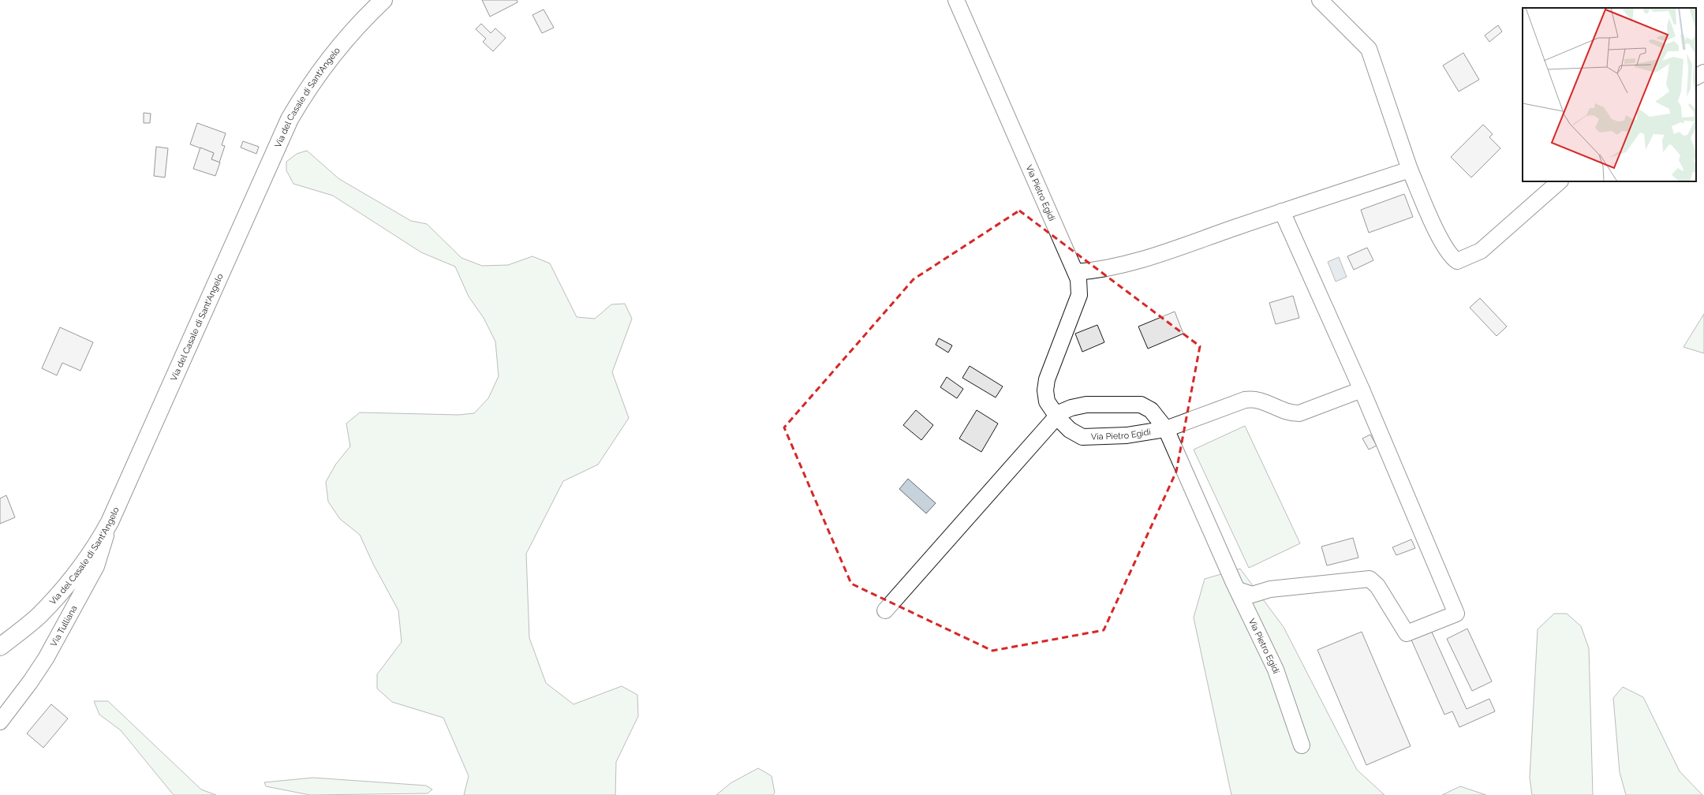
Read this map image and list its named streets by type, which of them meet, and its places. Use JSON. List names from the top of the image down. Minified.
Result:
{"streets":{"main road":["Via del Casale di Sant'Angelo"],"street":["Via Pietro Egidi","Via Tulliana"]},"crossings":[["Via del Casale di Sant'Angelo","Via Tulliana"]]}
